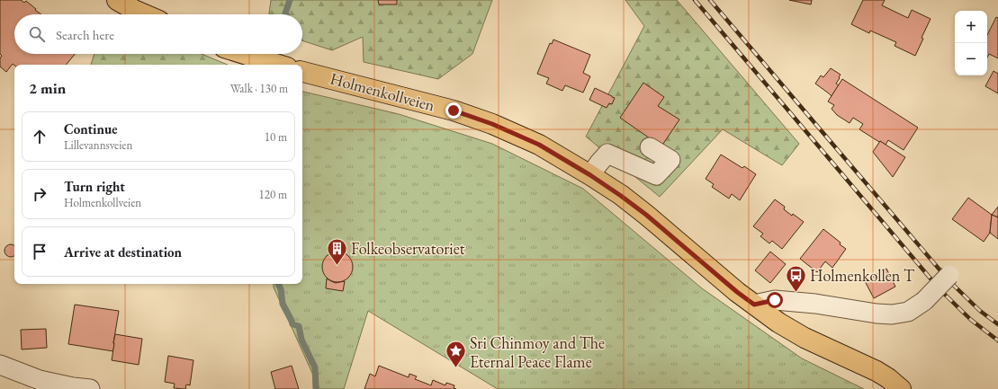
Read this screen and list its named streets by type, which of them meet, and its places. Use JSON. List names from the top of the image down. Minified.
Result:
{"streets":{"main road":["Holmenkollveien"]},"places":{"building":["Folkeobservatoriet"],"bus stop":["Holmenkollen T"],"place":["Sri Chinmoy and The Eternal Peace Flame"]},"page":{"map_buttons":["+","−"],"search":"Search here","heading":["2 min","Walk · 130 m"],"list":[["Continue","Lillevannsveien","10 m"],["Turn right","Holmenkollveien","120 m"],"Arrive at destination"]}}
